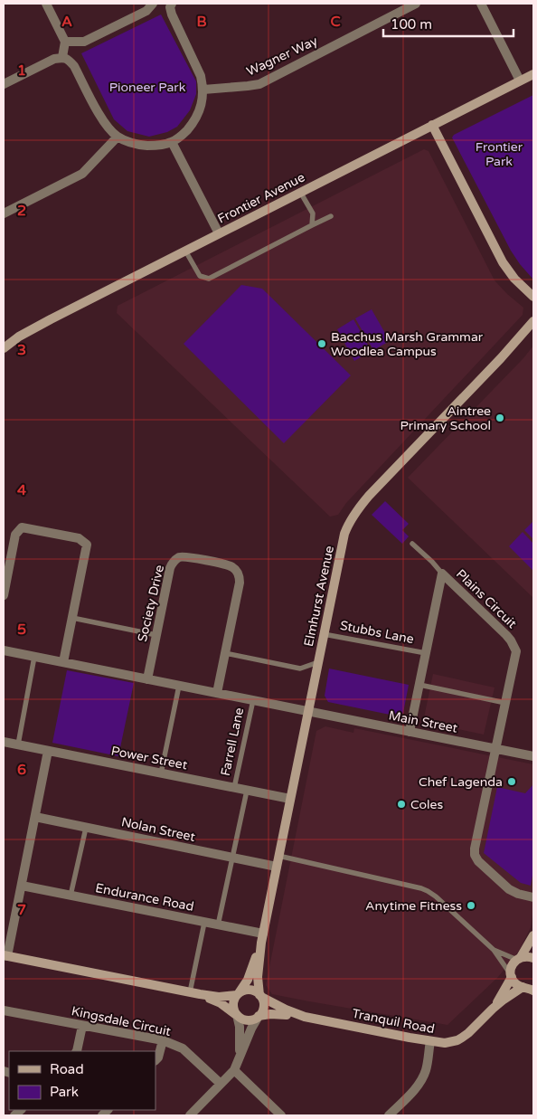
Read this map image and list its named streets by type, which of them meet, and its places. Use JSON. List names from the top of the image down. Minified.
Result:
{"streets":{"street":["Wagner Way","Frontier Avenue","Elmhurst Avenue","Plains Circuit","Society Drive","Main Street","Power Street","Nolan Street","Endurance Road","Kingsdale Circuit","Tranquil Road"],"lane":["Stubbs Lane","Farrell Lane"]},"crossings":[["Elmhurst Avenue","Stubbs Lane"],["Elmhurst Avenue","Main Street"],["Elmhurst Avenue","Power Street"],["Elmhurst Avenue","Nolan Street"],["Elmhurst Avenue","Endurance Road"],["Elmhurst Avenue","Tranquil Road"],["Plains Circuit","Stubbs Lane"],["Plains Circuit","Main Street"],["Society Drive","Main Street"],["Main Street","Farrell Lane"],["Farrell Lane","Power Street"]],"parks":["Pioneer Park","Frontier Park"],"places":["Bacchus Marsh Grammar Woodlea Campus","Aintree Primary School","Chef Lagenda","Coles","Anytime Fitness"],"legend":["Road","Park"],"scale_bar":"100 m","grid":{"columns":["A","B","C"],"rows":["1","2","3","4","5","6","7"]}}
